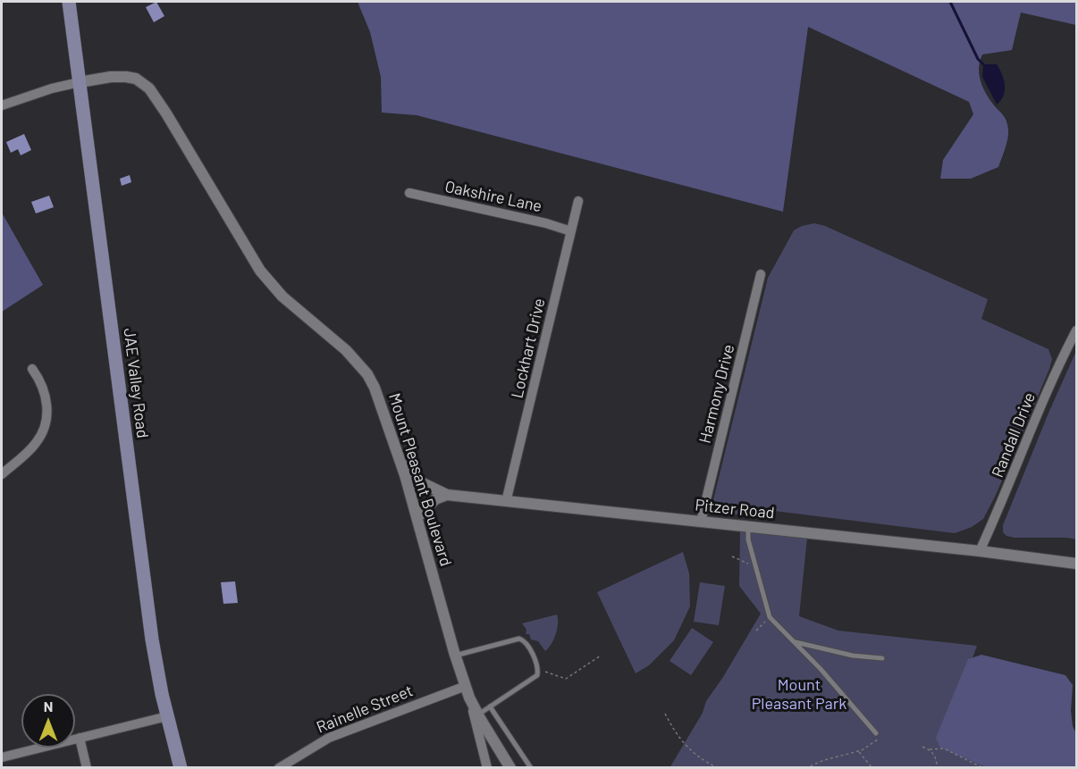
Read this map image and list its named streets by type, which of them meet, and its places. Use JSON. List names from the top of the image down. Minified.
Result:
{"streets":{"main road":["JAE Valley Road"],"street":["Oakshire Lane","Lockhart Drive","Harmony Drive","Randall Drive","Mount Pleasant Boulevard","Pitzer Road","Rainelle Street"]},"crossings":[["Oakshire Lane","Lockhart Drive"],["Lockhart Drive","Pitzer Road"],["JAE Valley Road","Mount Pleasant Boulevard"],["Harmony Drive","Pitzer Road"],["Randall Drive","Pitzer Road"],["Mount Pleasant Boulevard","Pitzer Road"],["Mount Pleasant Boulevard","Rainelle Street"]],"parks":["Mount Pleasant Park"],"north":"top"}
